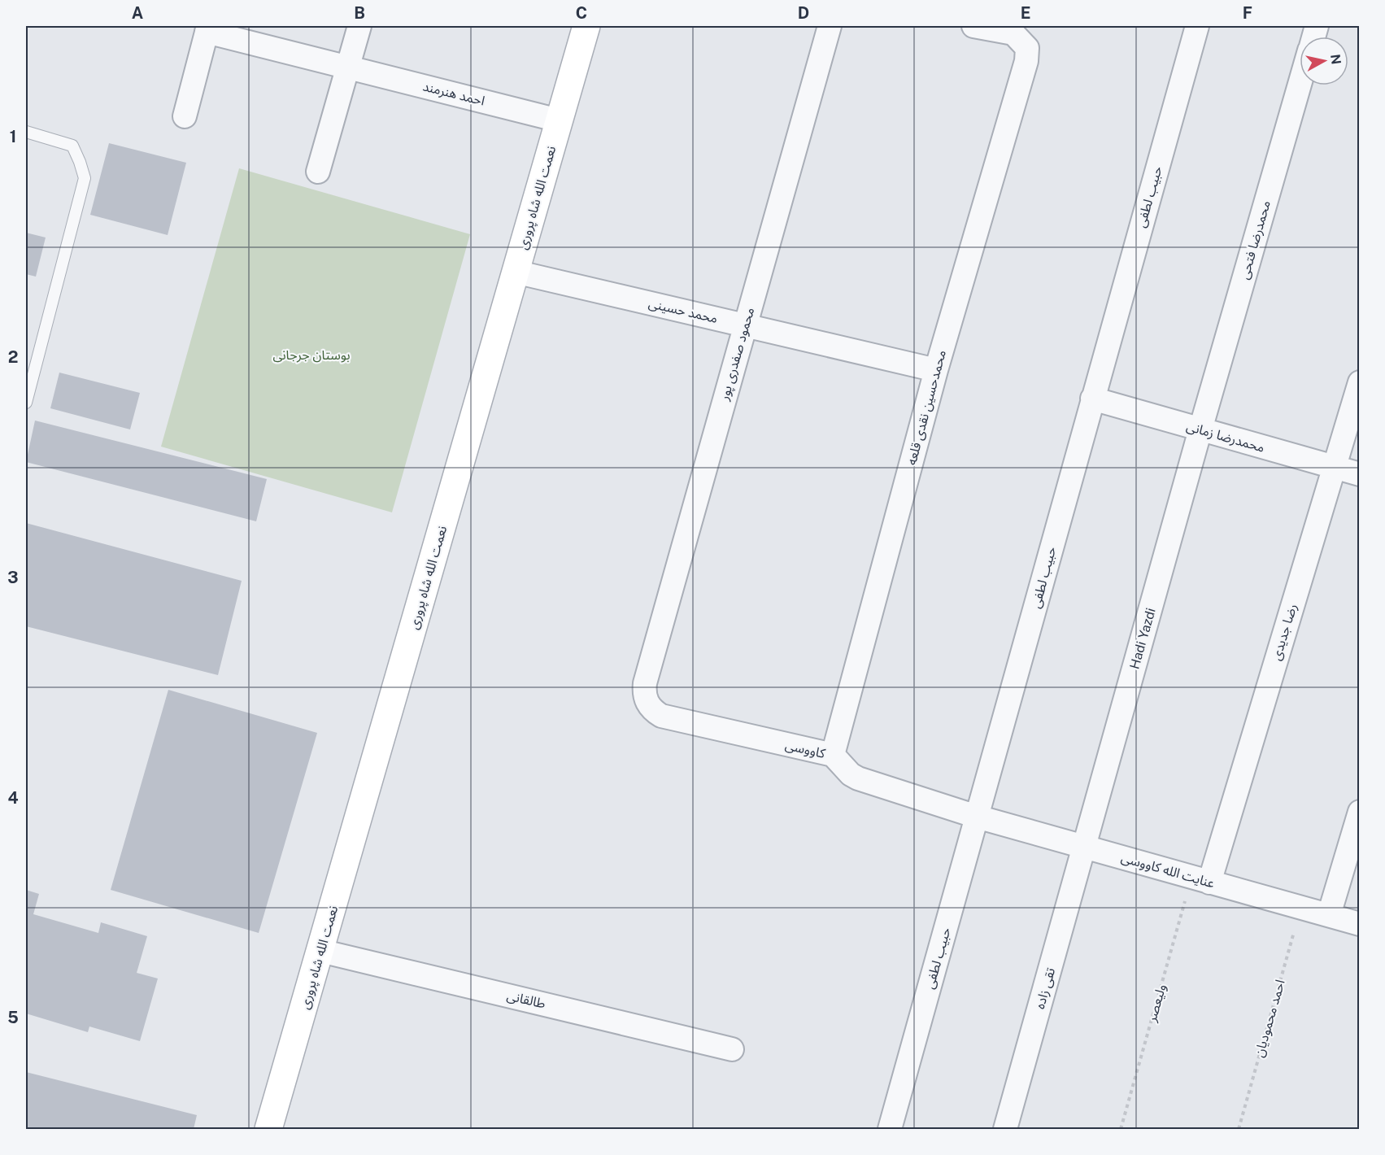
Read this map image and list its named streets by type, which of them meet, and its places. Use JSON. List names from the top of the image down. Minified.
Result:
{"streets":{"main road":["نعمت الله شاه پروری"],"street":["احمد هنرمند","حبیب لطفی","محمدرضا فتحی","محمد حسینی","محمود صفدری پور","محمدحسین نقدی قلعه","محمدرضا زمانی","رضا جدیدی","Hadi Yazdi","کاووسی","عنایت‌ الله کاووسی","تقی زاده","طالقانی"],"path":["ولیعصر","احمد محمودیان"]},"crossings":[["احمد هنرمند","نعمت الله شاه پروری"],["حبیب لطفی","محمدرضا زمانی"],["حبیب لطفی","کاووسی"],["حبیب لطفی","عنایت‌ الله کاووسی"],["نعمت الله شاه پروری","محمد حسینی"],["نعمت الله شاه پروری","طالقانی"],["محمدرضا فتحی","محمدرضا زمانی"],["محمدرضا فتحی","Hadi Yazdi"],["محمد حسینی","محمود صفدری پور"],["محمد حسینی","محمدحسین نقدی قلعه"],["محمود صفدری پور","کاووسی"],["محمدحسین نقدی قلعه","کاووسی"],["محمدرضا زمانی","رضا جدیدی"],["محمدرضا زمانی","Hadi Yazdi"],["رضا جدیدی","عنایت‌ الله کاووسی"],["رضا جدیدی","ولیعصر"],["Hadi Yazdi","عنایت‌ الله کاووسی"],["Hadi Yazdi","تقی زاده"],["کاووسی","عنایت‌ الله کاووسی"],["عنایت‌ الله کاووسی","تقی زاده"],["عنایت‌ الله کاووسی","ولیعصر"],["عنایت‌ الله کاووسی","احمد محمودیان"]],"parks":["بوستان جرجانی"],"north":"right","grid":{"columns":["A","B","C","D","E","F"],"rows":["1","2","3","4","5"]}}
